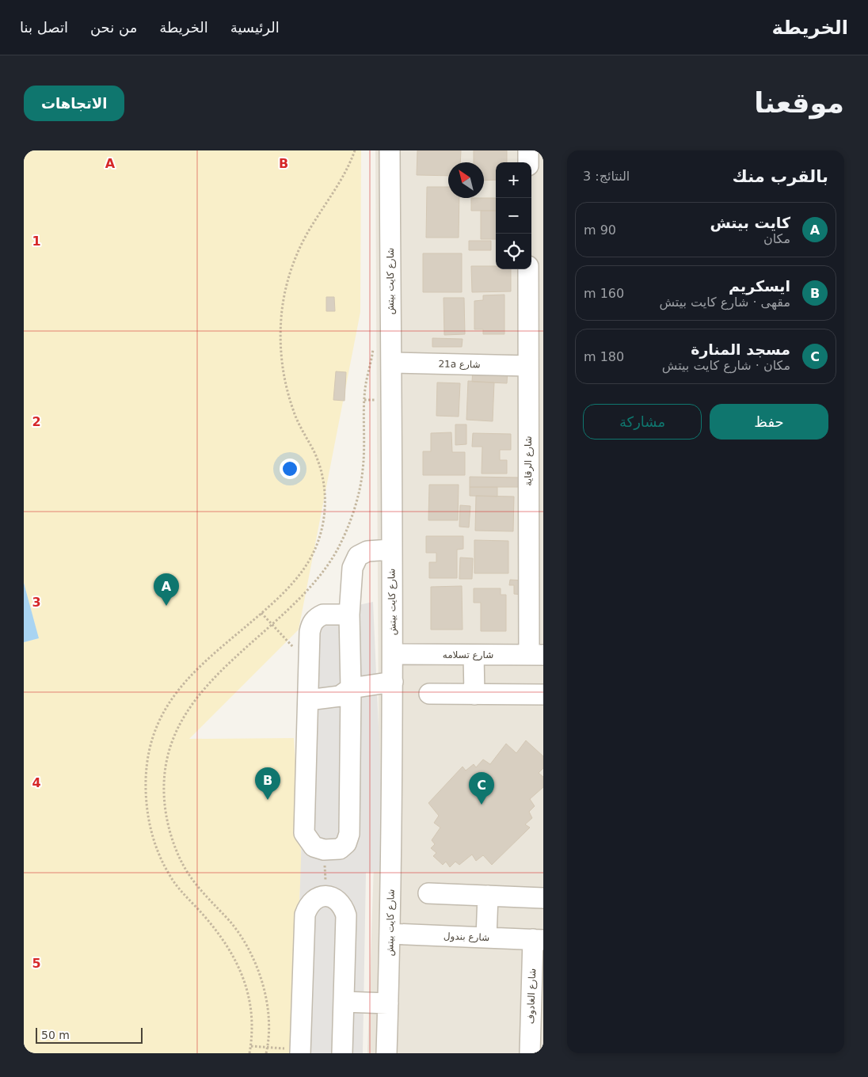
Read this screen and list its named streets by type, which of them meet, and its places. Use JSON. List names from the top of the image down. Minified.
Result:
{"streets":{"street":["شارع كايت بيتش","21a شارع","شارع الرقاية","شارع تسلامه","شارع بندول","شارع الغادوف"]},"crossings":[["شارع كايت بيتش","21a شارع"],["شارع كايت بيتش","شارع تسلامه"],["شارع كايت بيتش","شارع بندول"],["21a شارع","شارع الرقاية"],["شارع الرقاية","شارع تسلامه"],["شارع بندول","شارع الغادوف"]],"scale_bar":"50 m","north":"top left","page":{"header":"الخريطة","nav":["الرئيسية","الخريطة","من نحن","اتصل بنا"],"buttons":["الاتجاهات",["حفظ","مشاركة"]],"title":"موقعنا","heading":["بالقرب منك","النتائج: 3"],"map_buttons":["+","−"],"list":[{"mark":"A","name":"كايت بيتش","note":"مكان","value":"90 m"},{"mark":"B","name":"ايسكريم","note":"مقهى · شارع كايت بيتش","value":"160 m"},{"mark":"C","name":"مسجد المنارة","note":"مكان · شارع كايت بيتش","value":"180 m"}],"pins":["A","B","C"],"scale":"50 m"},"grid":{"columns":["A","B"],"rows":["1","2","3","4","5"]}}
